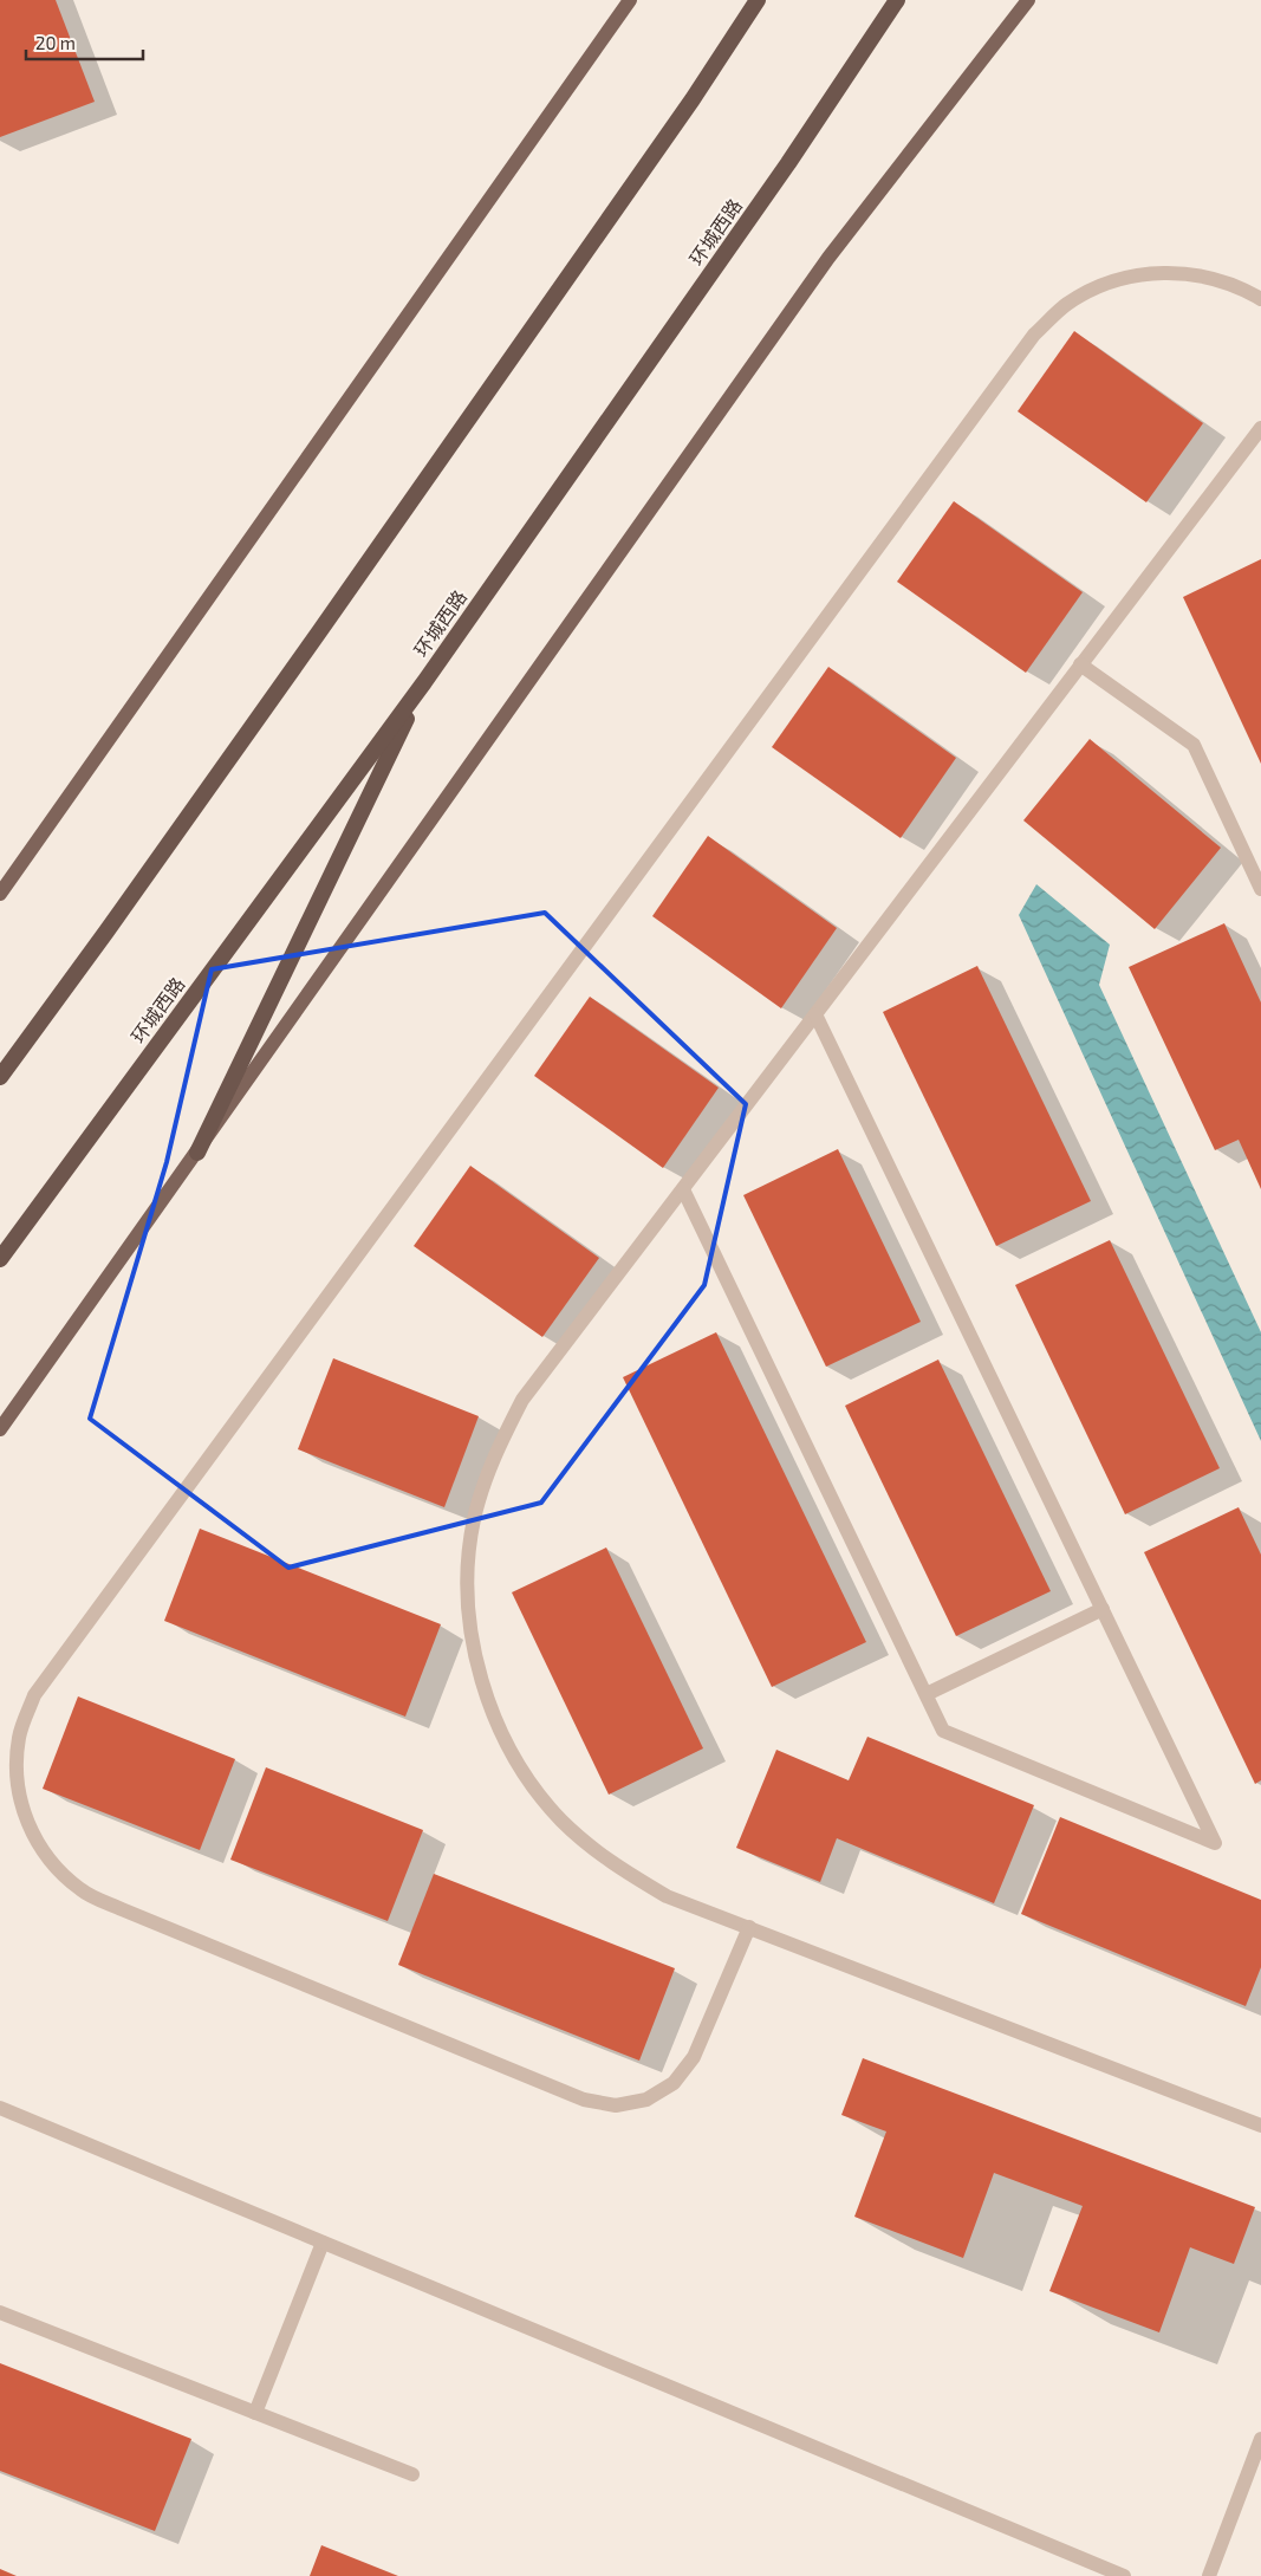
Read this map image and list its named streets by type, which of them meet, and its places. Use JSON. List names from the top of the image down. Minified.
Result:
{"streets":{"highway":["环城西路"]},"scale_bar":"20 m"}
